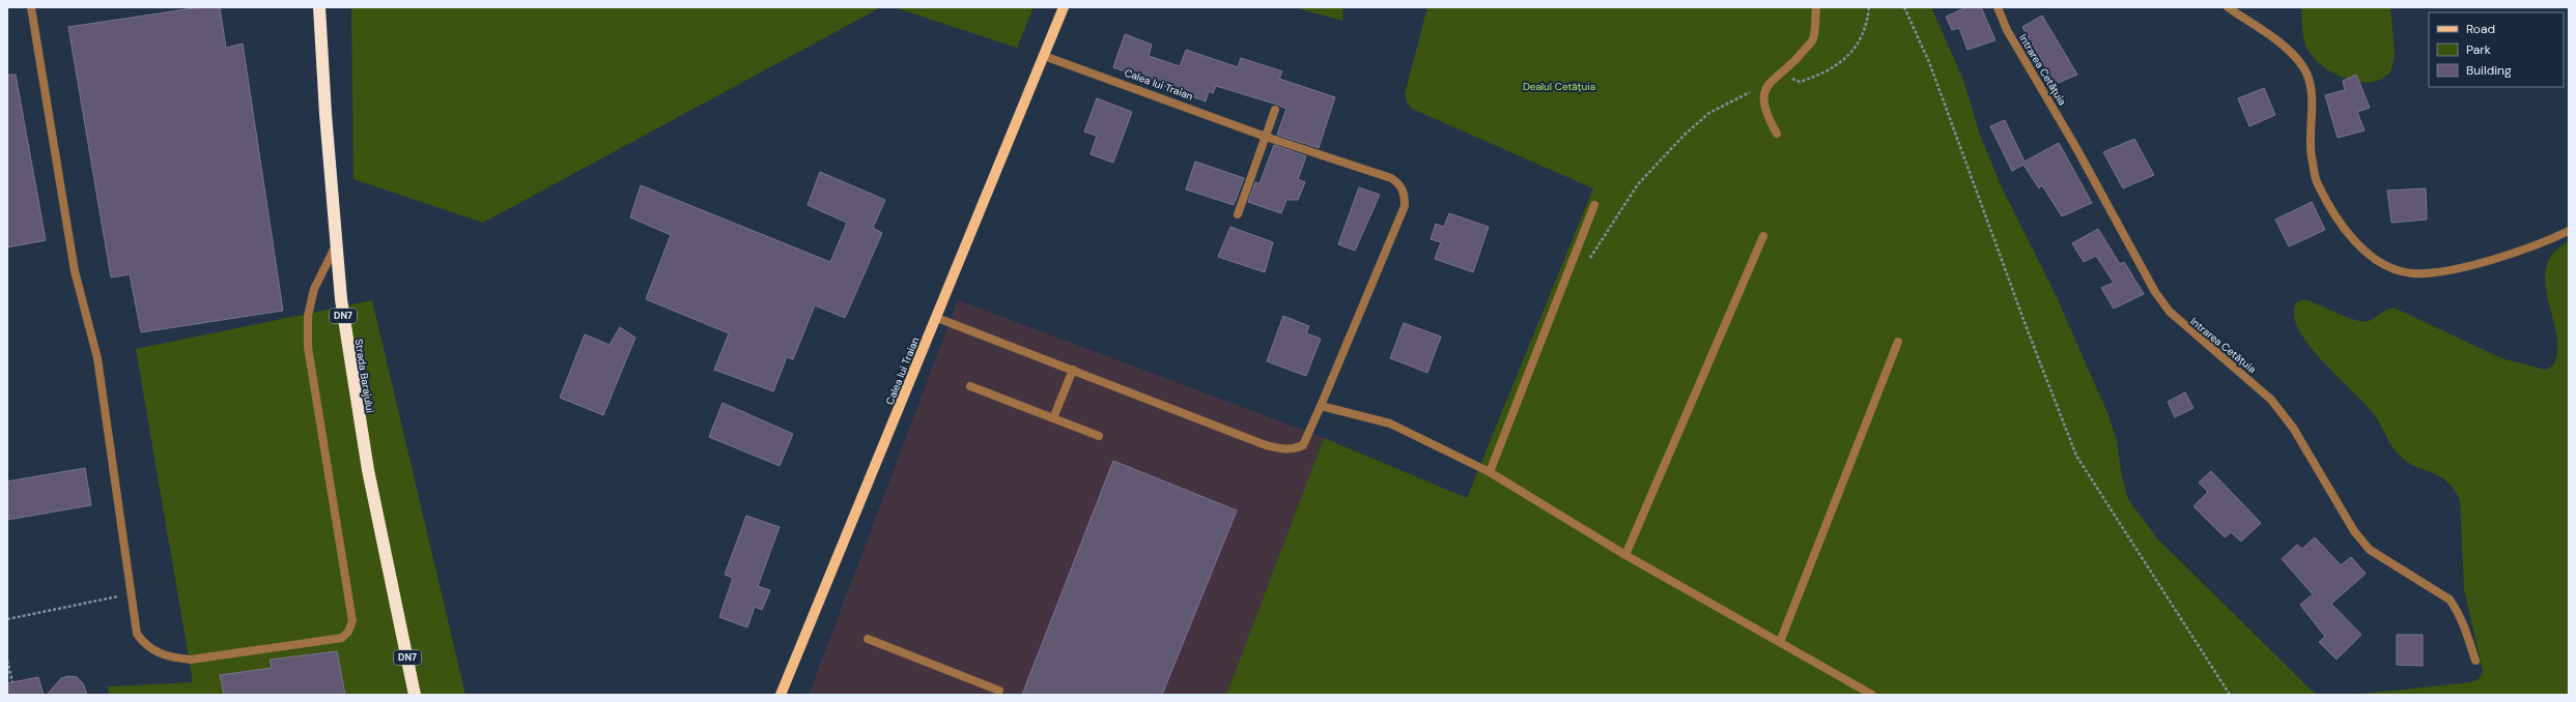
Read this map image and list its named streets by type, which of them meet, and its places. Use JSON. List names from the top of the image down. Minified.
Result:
{"streets":{"highway":["DN7","Strada Barajului"],"main road":["Calea lui Traian"],"street":["Intrarea Cetățuia"]},"parks":["Dealul Cetățuia"],"legend":["Road","Park","Building"]}
